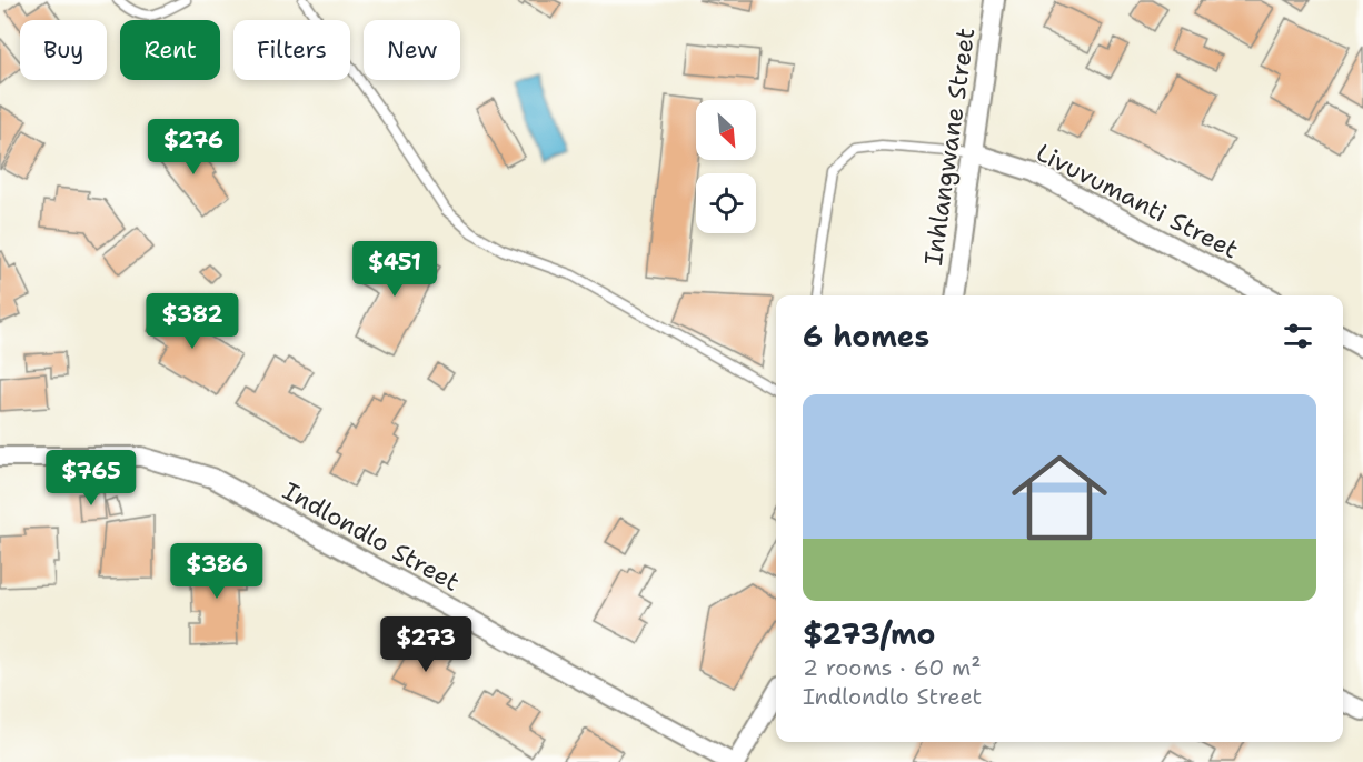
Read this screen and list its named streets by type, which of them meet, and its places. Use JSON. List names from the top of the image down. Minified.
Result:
{"streets":{"street":["Inhlangwane Street","Livuvumanti Street","Indlondlo Street"]},"crossings":[["Inhlangwane Street","Livuvumanti Street"]],"north":"bottom right","page":{"chip":["Buy","Rent","Filters","New"],"price":["$276","$451","$382","$765","$386","$273"],"heading":"6 homes","list":[{"name":"$273/mo","note":"2 rooms · 60 m² · Indlondlo Street"}]}}
